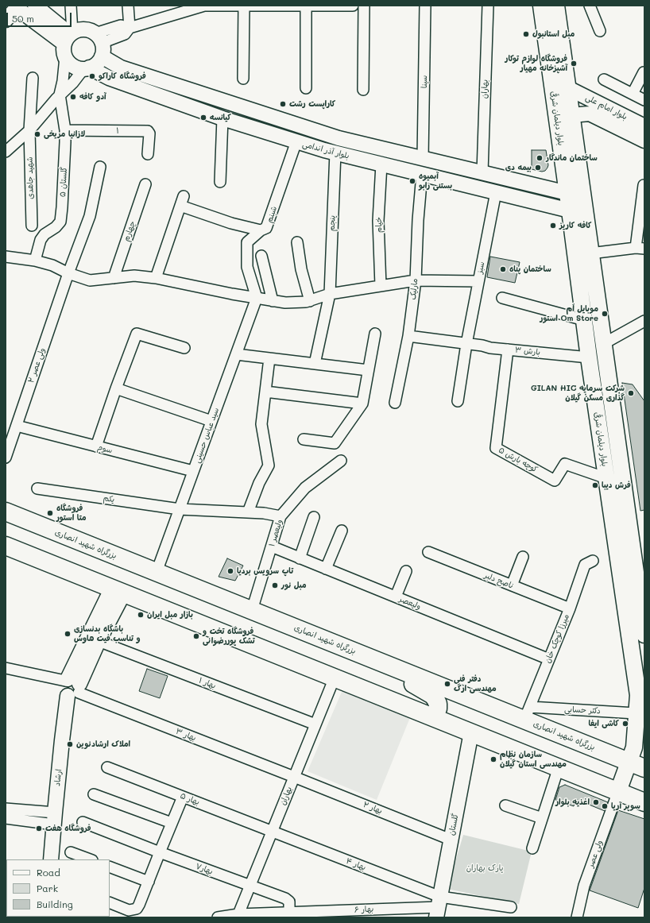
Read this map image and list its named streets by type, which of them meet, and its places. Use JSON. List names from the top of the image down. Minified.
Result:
{"streets":{"highway":["بزرگراه شهید انصاری"],"main road":["بلوار امام علی","بلوار دیلمان شرقی","بلوار آذر اندامی","ارشاد","گلستان"],"street":["سینا","بهاران","۱","شهید جاهدی","گلستان ۵","شبنم","پنجم","خیام","چهارم","سبز","مارلیک","بارش ۳","ولی عصر ۲","سید عباس حسینی","سوم","کوچه بارش ۵","یکم","ولیعصر ۱","ناصح دلبر","ولیعصر","میرزا کوچک خان","بهار ۱","دکتر حسابی","بهار ۳","بهار ۵","بهار ۲","ولی عصر","بهار ۴","بهار۷","بهار ۶"]},"crossings":[["سینا","بلوار آذر اندامی"],["بهاران","بلوار آذر اندامی"],["بهاران","بزرگراه شهید انصاری"],["بهاران","بهار ۱"],["بهاران","بهار ۳"],["بهاران","بهار ۵"],["بهاران","بهار ۲"],["بهاران","بهار ۴"],["بهاران","بهار۷"],["بهاران","بهار ۶"],["بلوار امام علی","بلوار دیلمان شرقی"],["بلوار دیلمان شرقی","بلوار آذر اندامی"],["بلوار دیلمان شرقی","بارش ۳"],["بلوار دیلمان شرقی","کوچه بارش ۵"],["بلوار دیلمان شرقی","بزرگراه شهید انصاری"],["بلوار دیلمان شرقی","دکتر حسابی"],["بلوار دیلمان شرقی","ولی عصر"],["۱","گلستان ۵"],["بلوار آذر اندامی","شبنم"],["بلوار آذر اندامی","پنجم"],["بلوار آذر اندامی","خیام"],["بلوار آذر اندامی","سبز"],["بلوار آذر اندامی","مارلیک"],["شبنم","سید عباس حسینی"],["سبز","بارش ۳"],["مارلیک","بارش ۳"],["بارش ۳","کوچه بارش ۵"],["ولی عصر ۲","سوم"],["سید عباس حسینی","سوم"],["سید عباس حسینی","یکم"],["سید عباس حسینی","بزرگراه شهید انصاری"],["یکم","ولیعصر ۱"],["ولیعصر ۱","بزرگراه شهید انصاری"],["ولیعصر ۱","ولیعصر"],["بزرگراه شهید انصاری","میرزا کوچک خان"],["بزرگراه شهید انصاری","دکتر حسابی"],["بزرگراه شهید انصاری","ارشاد"],["بزرگراه شهید انصاری","گلستان"],["بزرگراه شهید انصاری","ولی عصر"],["ناصح دلبر","میرزا کوچک خان"],["ولیعصر","میرزا کوچک خان"],["میرزا کوچک خان","دکتر حسابی"],["بهار ۱","ارشاد"],["بهار ۳","ارشاد"],["بهار ۳","بهار ۲"],["بهار ۵","بهار ۴"],["بهار ۲","گلستان"],["گلستان","بهار ۴"],["گلستان","بهار ۶"],["بهار ۴","بهار ۶"]],"parks":["پارک بهاران"],"places":["مبل استانبول","فروشگاه لوازم توکار آشپزخانه مهیار","فروشگاه کاراکو","آدو کافه","کاراپست رشت","کیانسه","لازانیا مریخی","ساختمان ماندگار","بیمه دی","آبمیوه بستنی رابو","کافه کاریز","ساختمان پناه","موبایل اُم استور Om Store","GILAN HIC شرکت سرمایه گذاری مسکن گیلان","فرش دیبا","فروشگاه متا استور","تاپ سرویس بردیا","مبل نور","بازار مبل ایران","باشگاه بدنسازی و تناسب فیت هاوس","فروشگاه تخت و تشک پوررضوانی","دفتر فنی مهندسی ارگ","کاشی ایفا","املاک ارشادنوین","سازمان نظام مهندسی استان گیلان","اغذیه بلوار","سوپر آریا","فروشگاه هفت"],"legend":["Road","Park","Building"],"scale_bar":"50 m"}
